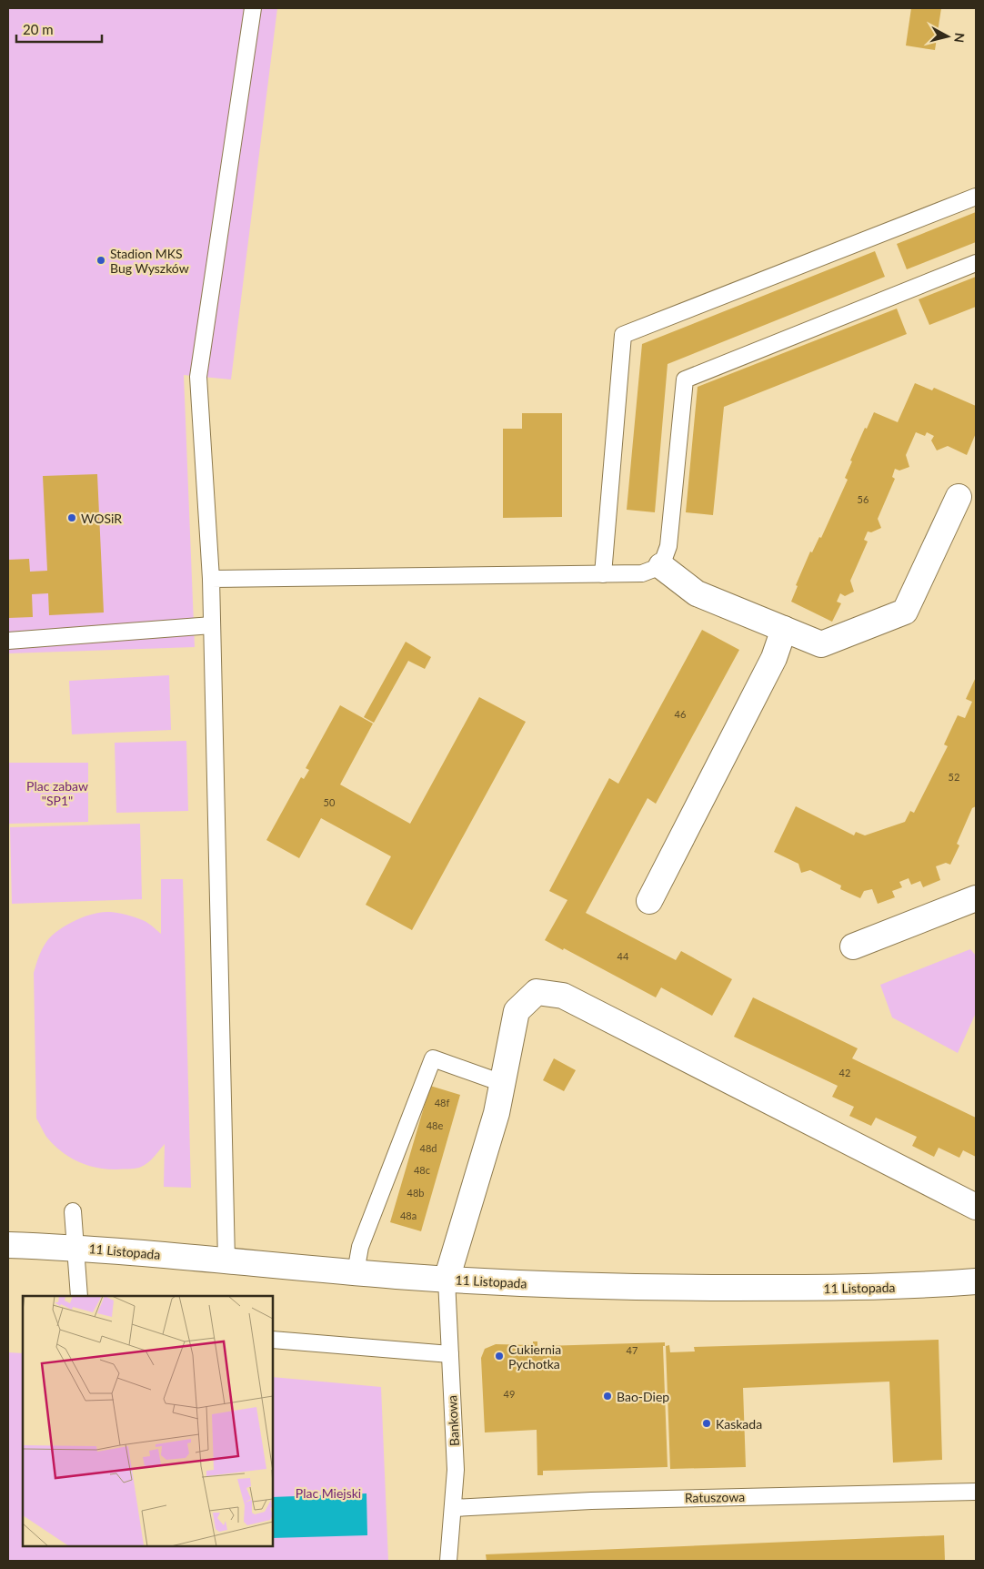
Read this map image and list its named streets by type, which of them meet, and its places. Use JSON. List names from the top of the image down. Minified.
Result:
{"streets":{"street":["11 Listopada"],"lane":["Bankowa","Ratuszowa"]},"crossings":[["11 Listopada","Bankowa"],["Bankowa","Ratuszowa"]],"parks":["Plac zabaw \"SP1\"","Plac Miejski"],"places":["Stadion MKS Bug Wyszków","WOSiR","Cukiernia Pychotka","Bao-Diep","Kaskada"],"house_numbers":["56","46","52","50","44","42","48f","48e","48d","48c","48b","48a","47","49"],"scale_bar":"20 m","north":"right"}
